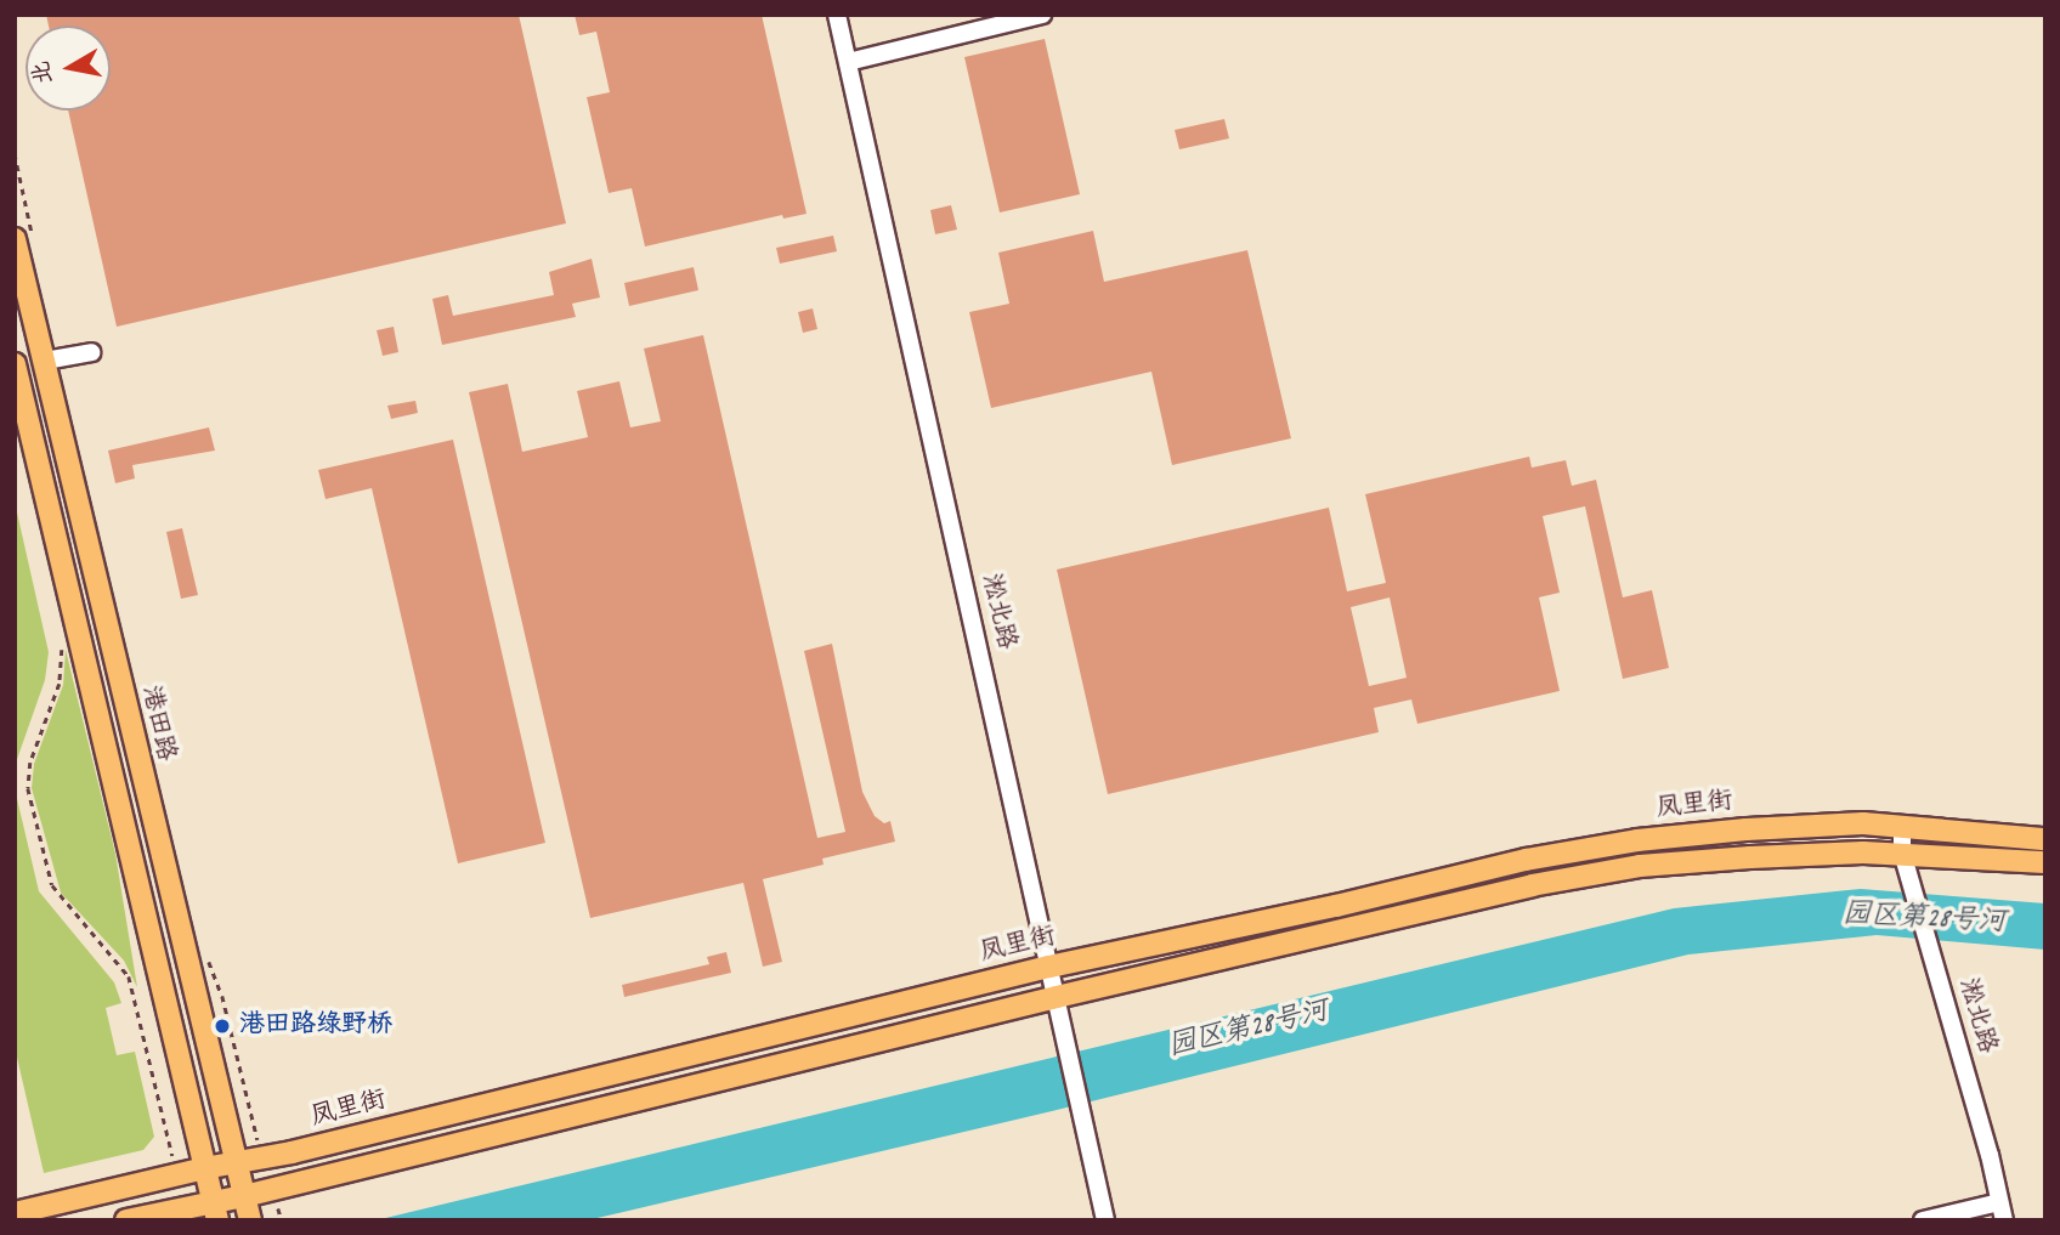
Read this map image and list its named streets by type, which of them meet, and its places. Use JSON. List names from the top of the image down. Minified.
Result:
{"streets":{"main road":["港田路","凤里街"],"street":["淞北路"]},"crossings":[["淞北路","凤里街"],["港田路","凤里街"]],"water":["园区第28号河"],"places":["港田路绿野桥"],"north":"left"}
